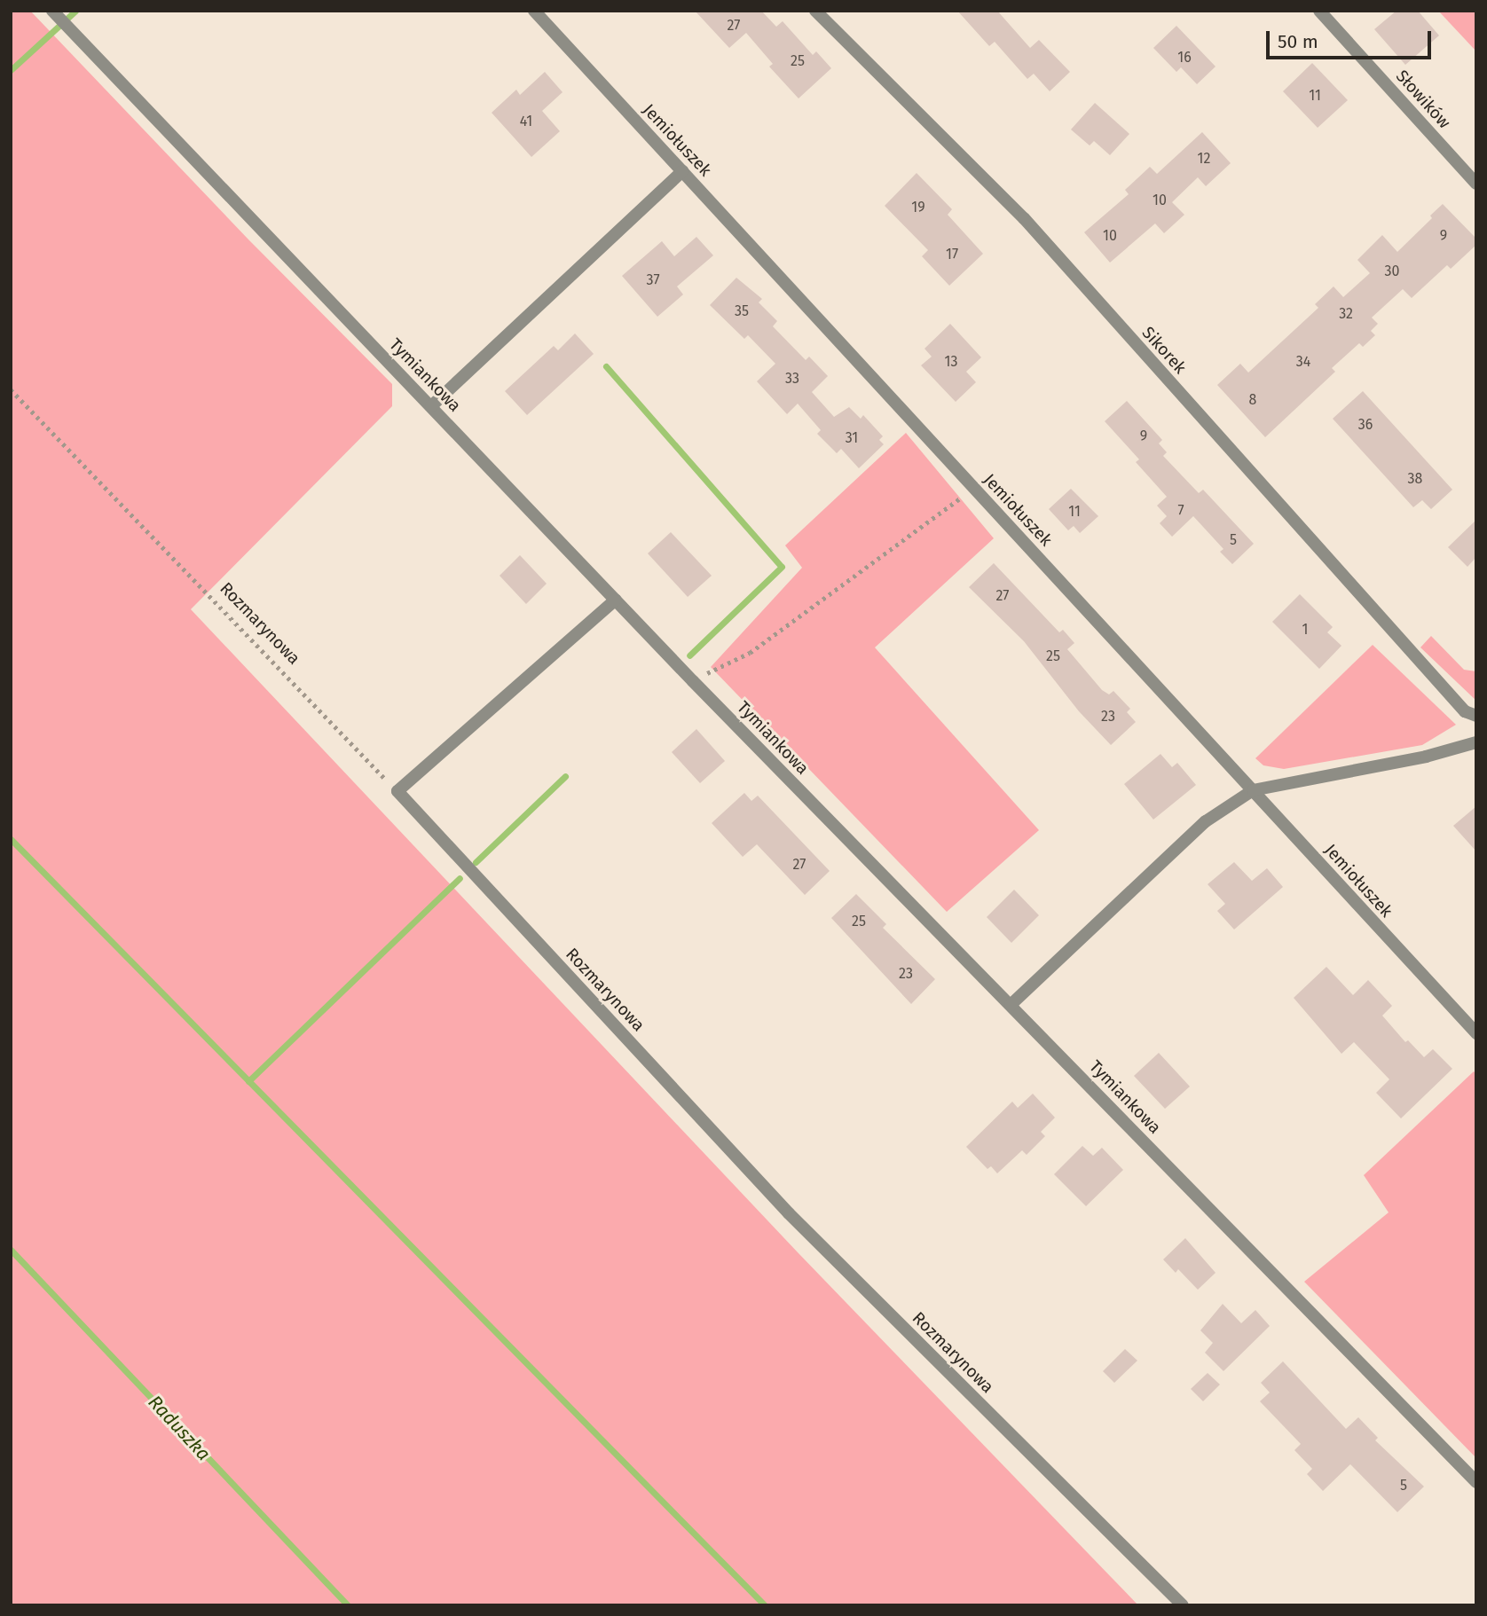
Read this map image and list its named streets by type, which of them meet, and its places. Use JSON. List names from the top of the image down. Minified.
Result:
{"streets":{"street":["Słowików","Jemiołuszek","Sikorek","Tymiankowa","Rozmarynowa"]},"water":["Raduszka"],"house_numbers":["27","16","25","11","41","12","10","19","10","9","17","30","37","35","32","13","34","33","8","36","9","31","38","7","11","5","27","1","25","23","27","25","23","5"],"scale_bar":"50 m"}
